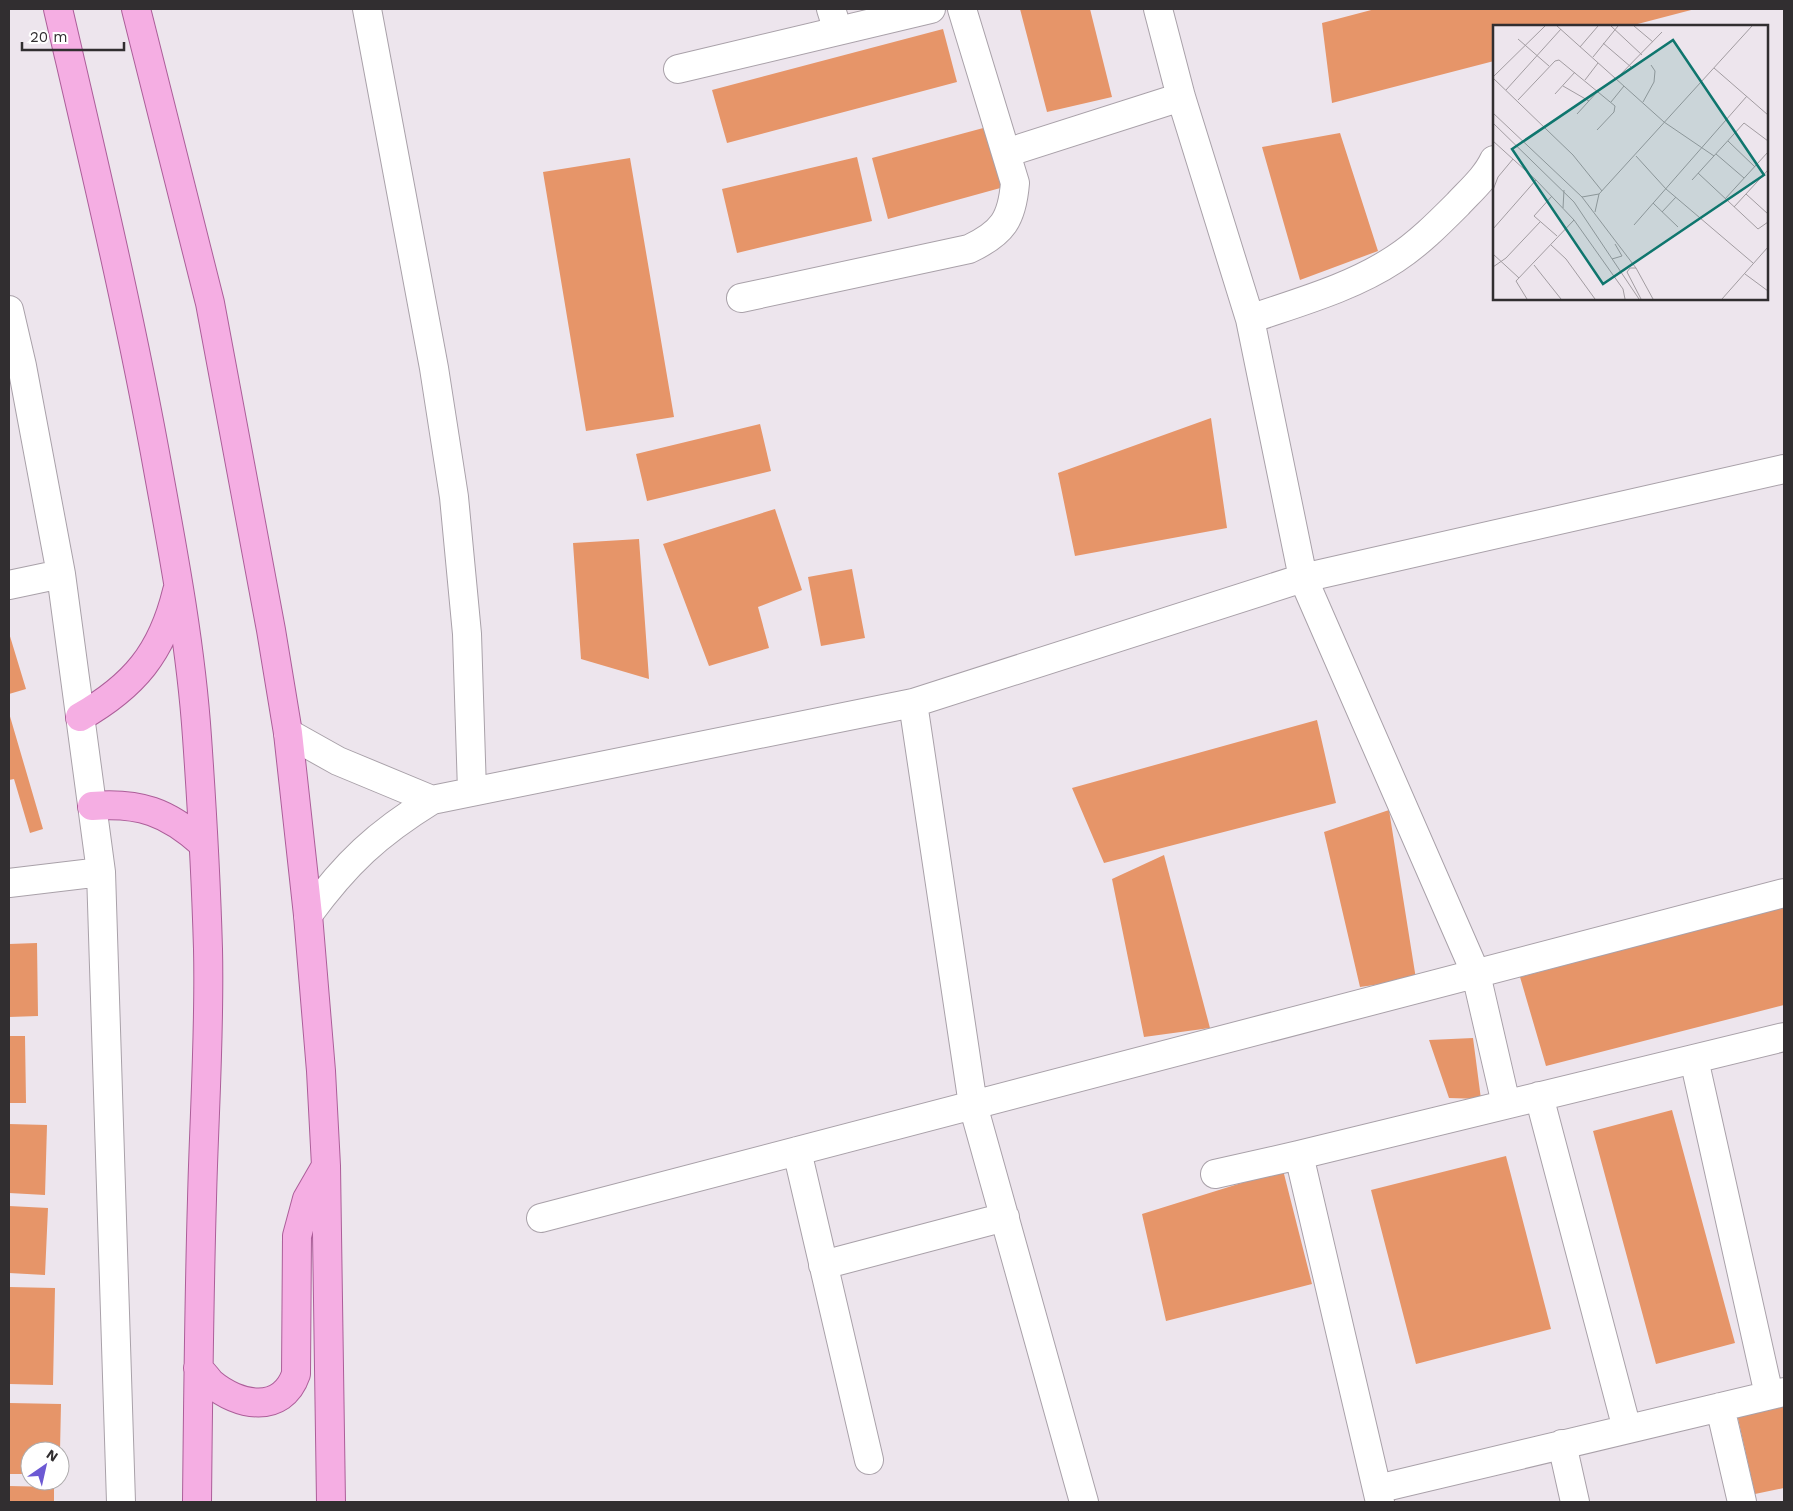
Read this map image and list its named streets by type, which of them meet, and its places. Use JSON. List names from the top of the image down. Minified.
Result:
{"scale_bar":"20 m","north":"top right"}
